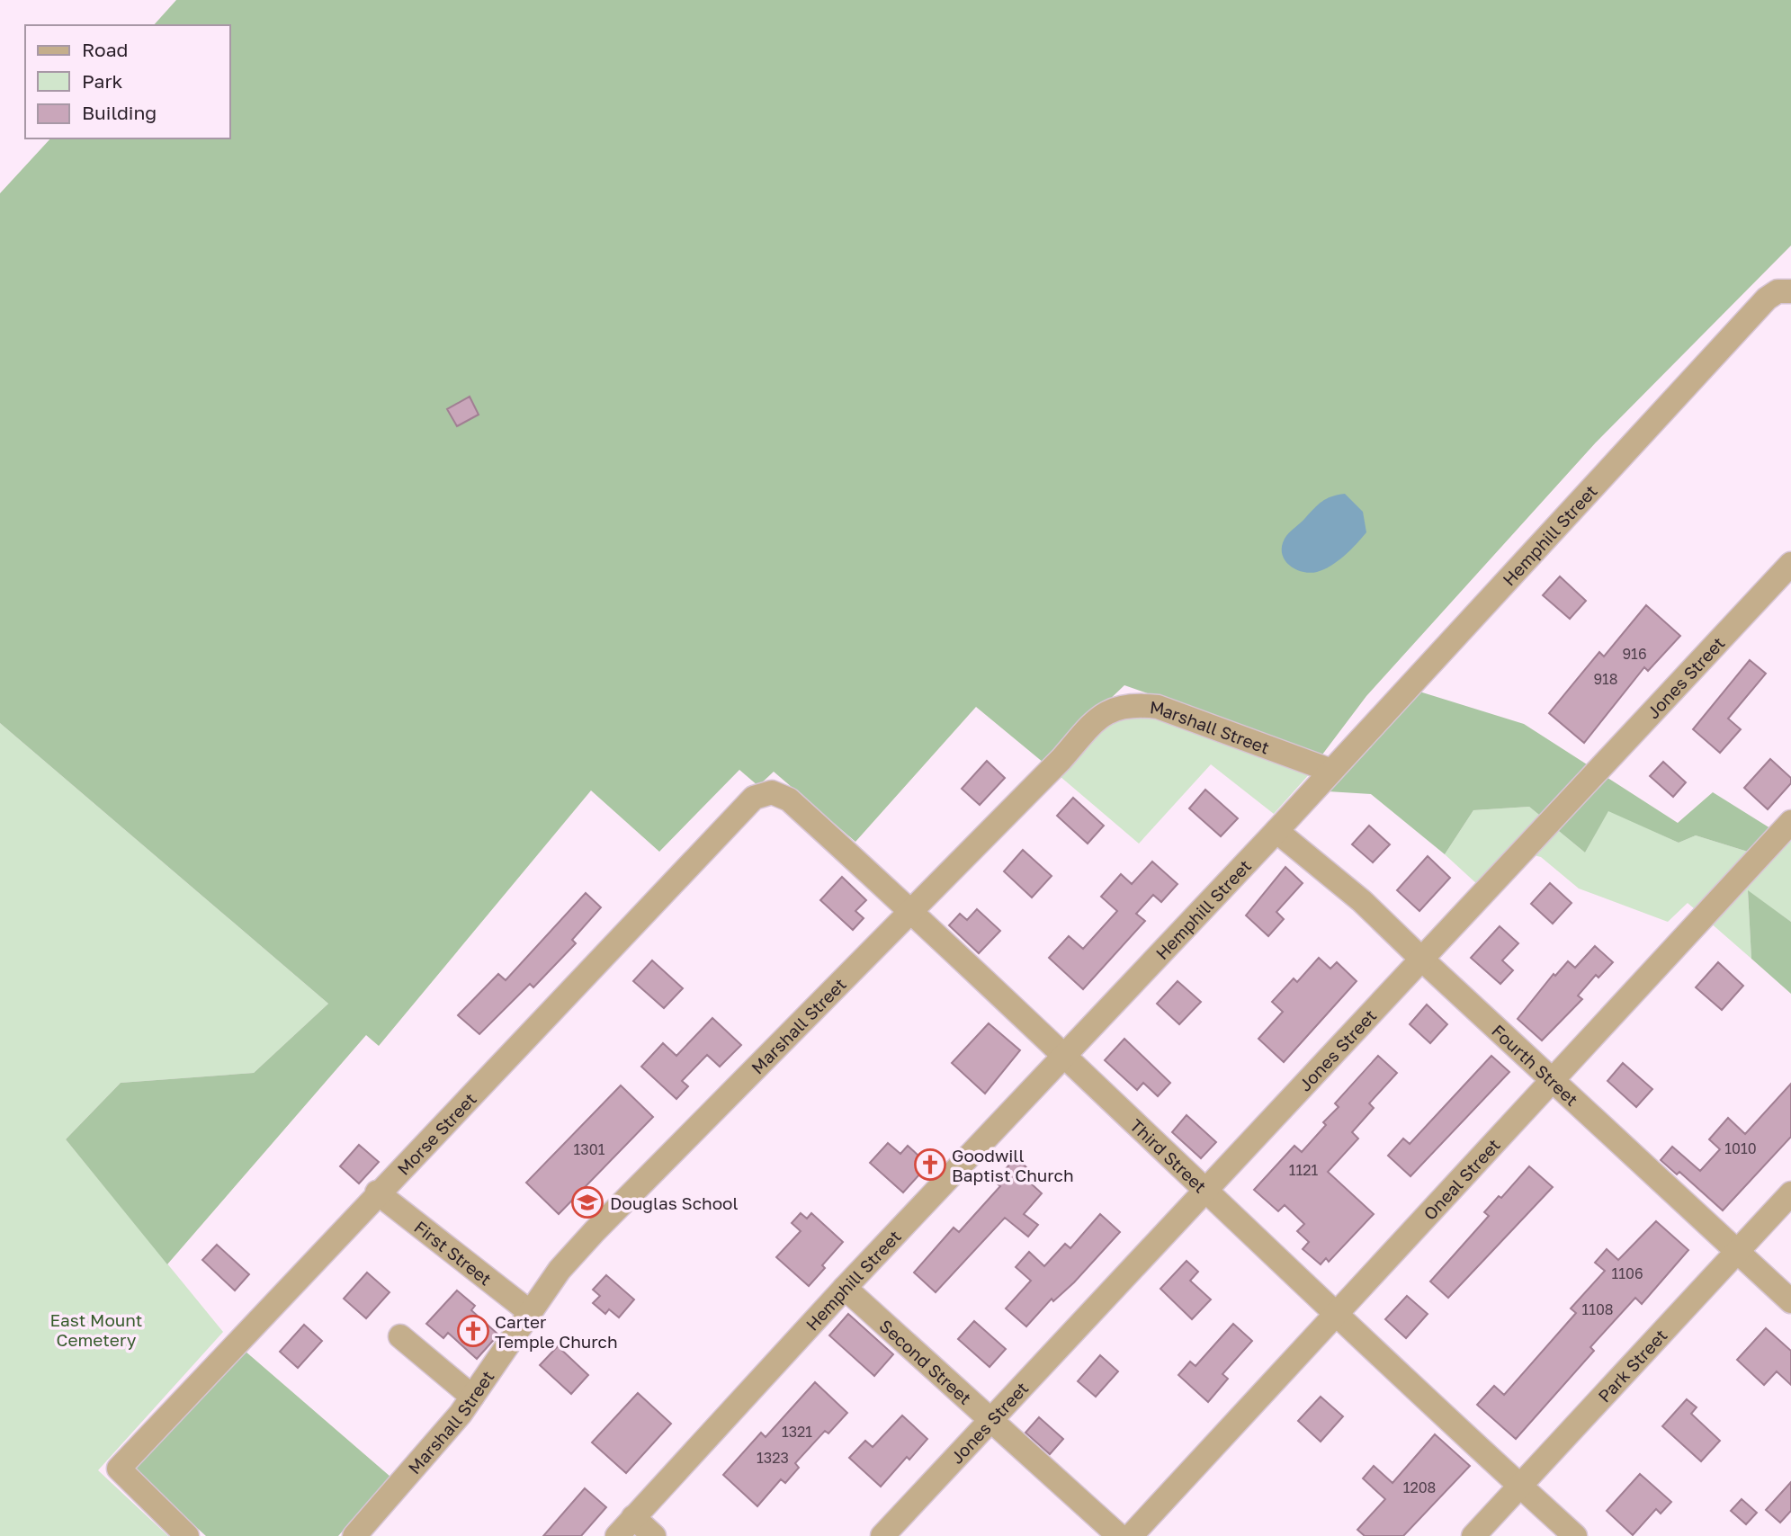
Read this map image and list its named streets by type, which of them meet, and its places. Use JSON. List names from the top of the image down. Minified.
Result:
{"streets":{"street":["Hemphill Street","Jones Street","Marshall Street","Fourth Street","Morse Street","Third Street","Oneal Street","First Street","Second Street","Park Street"]},"crossings":[["Hemphill Street","Marshall Street"],["Hemphill Street","Fourth Street"],["Hemphill Street","Third Street"],["Hemphill Street","Second Street"],["Jones Street","Fourth Street"],["Jones Street","Third Street"],["Jones Street","Second Street"],["Marshall Street","Third Street"],["Marshall Street","First Street"],["Fourth Street","Oneal Street"],["Fourth Street","Park Street"],["Morse Street","Third Street"],["Morse Street","First Street"],["Third Street","Oneal Street"],["Third Street","Park Street"]],"parks":["East Mount Cemetery"],"places":{"church":["Goodwill Baptist Church","Carter Temple Church"],"school or university":["Douglas School"]},"house_numbers":["916","918","1010","1301","1121","1106","1108","1321","1323","1208"],"legend":["Road","Park","Building"]}
